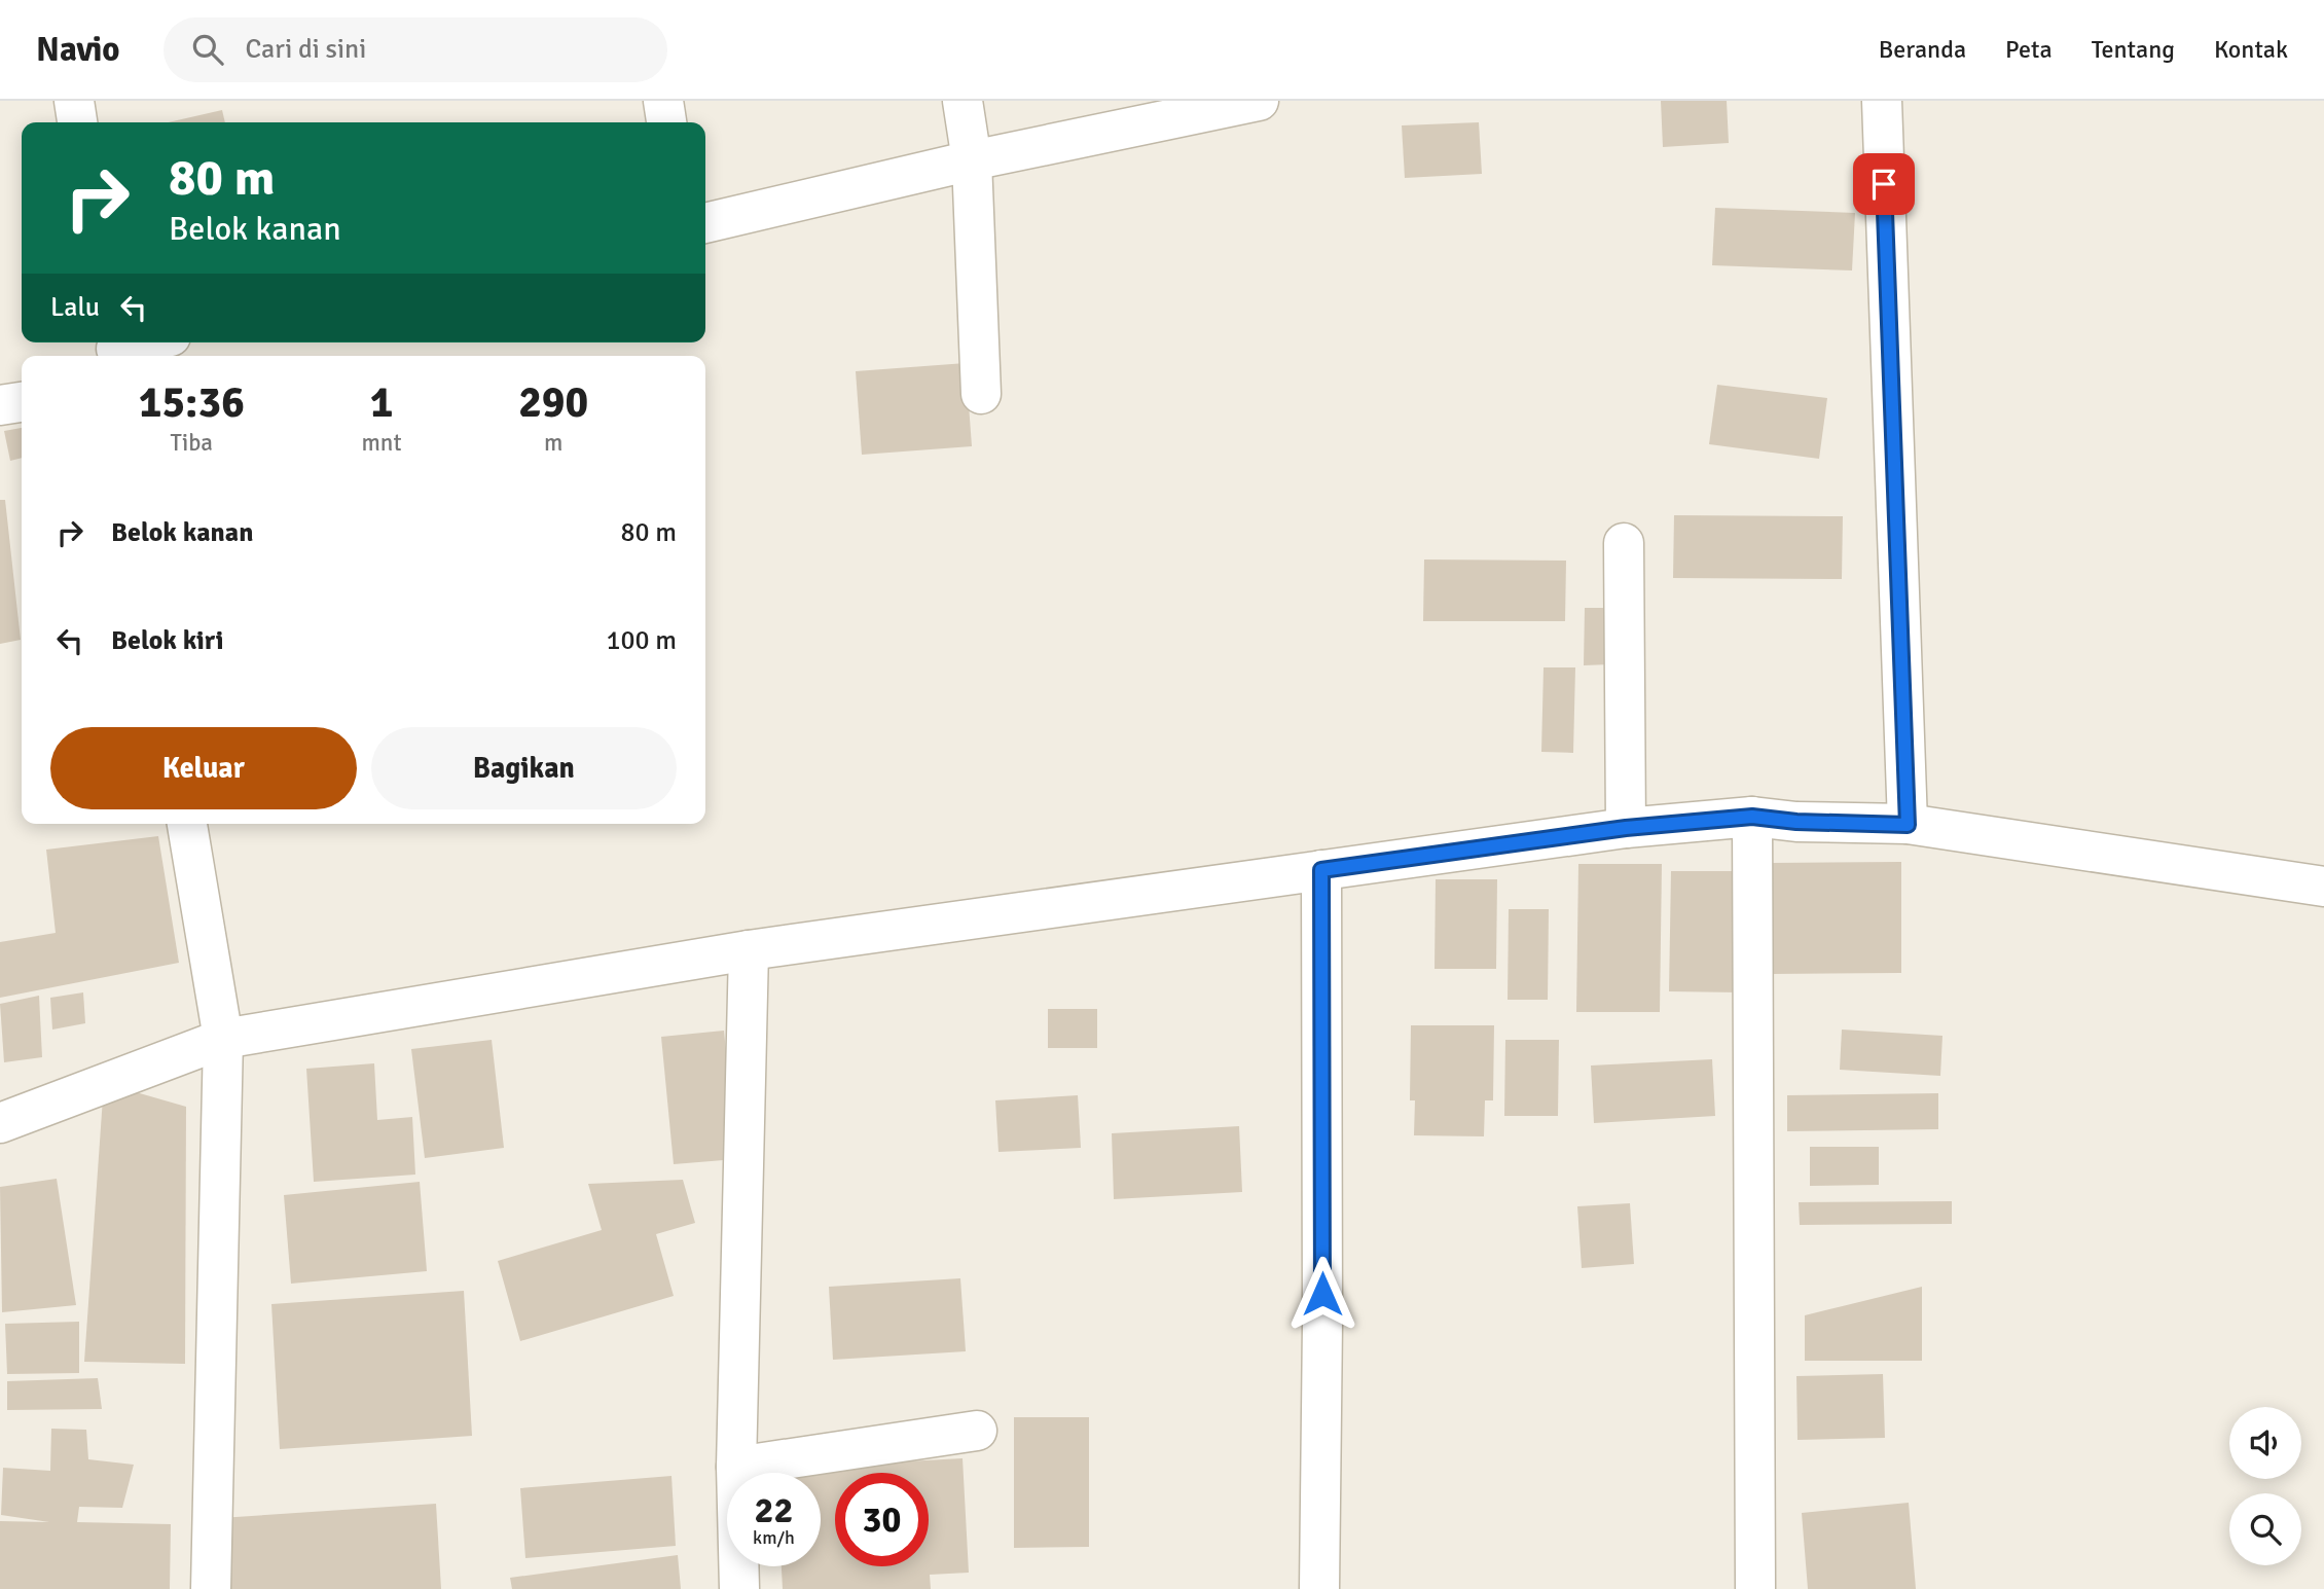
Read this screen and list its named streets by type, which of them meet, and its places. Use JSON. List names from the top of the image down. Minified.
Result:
{"page":{"header":"Navio","search":"Cari di sini","nav":["Beranda","Peta","Tentang","Kontak"],"turn":["80 m","Belok kanan"],"then":"Lalu","eta":["15:36","Tiba","1","mnt","290","m"],"list":[{"name":"Belok kanan","value":"80 m"},{"name":"Belok kiri","value":"100 m"}],"buttons":["Keluar","Bagikan"],"speed":"22 km/h","limit":"30"}}
